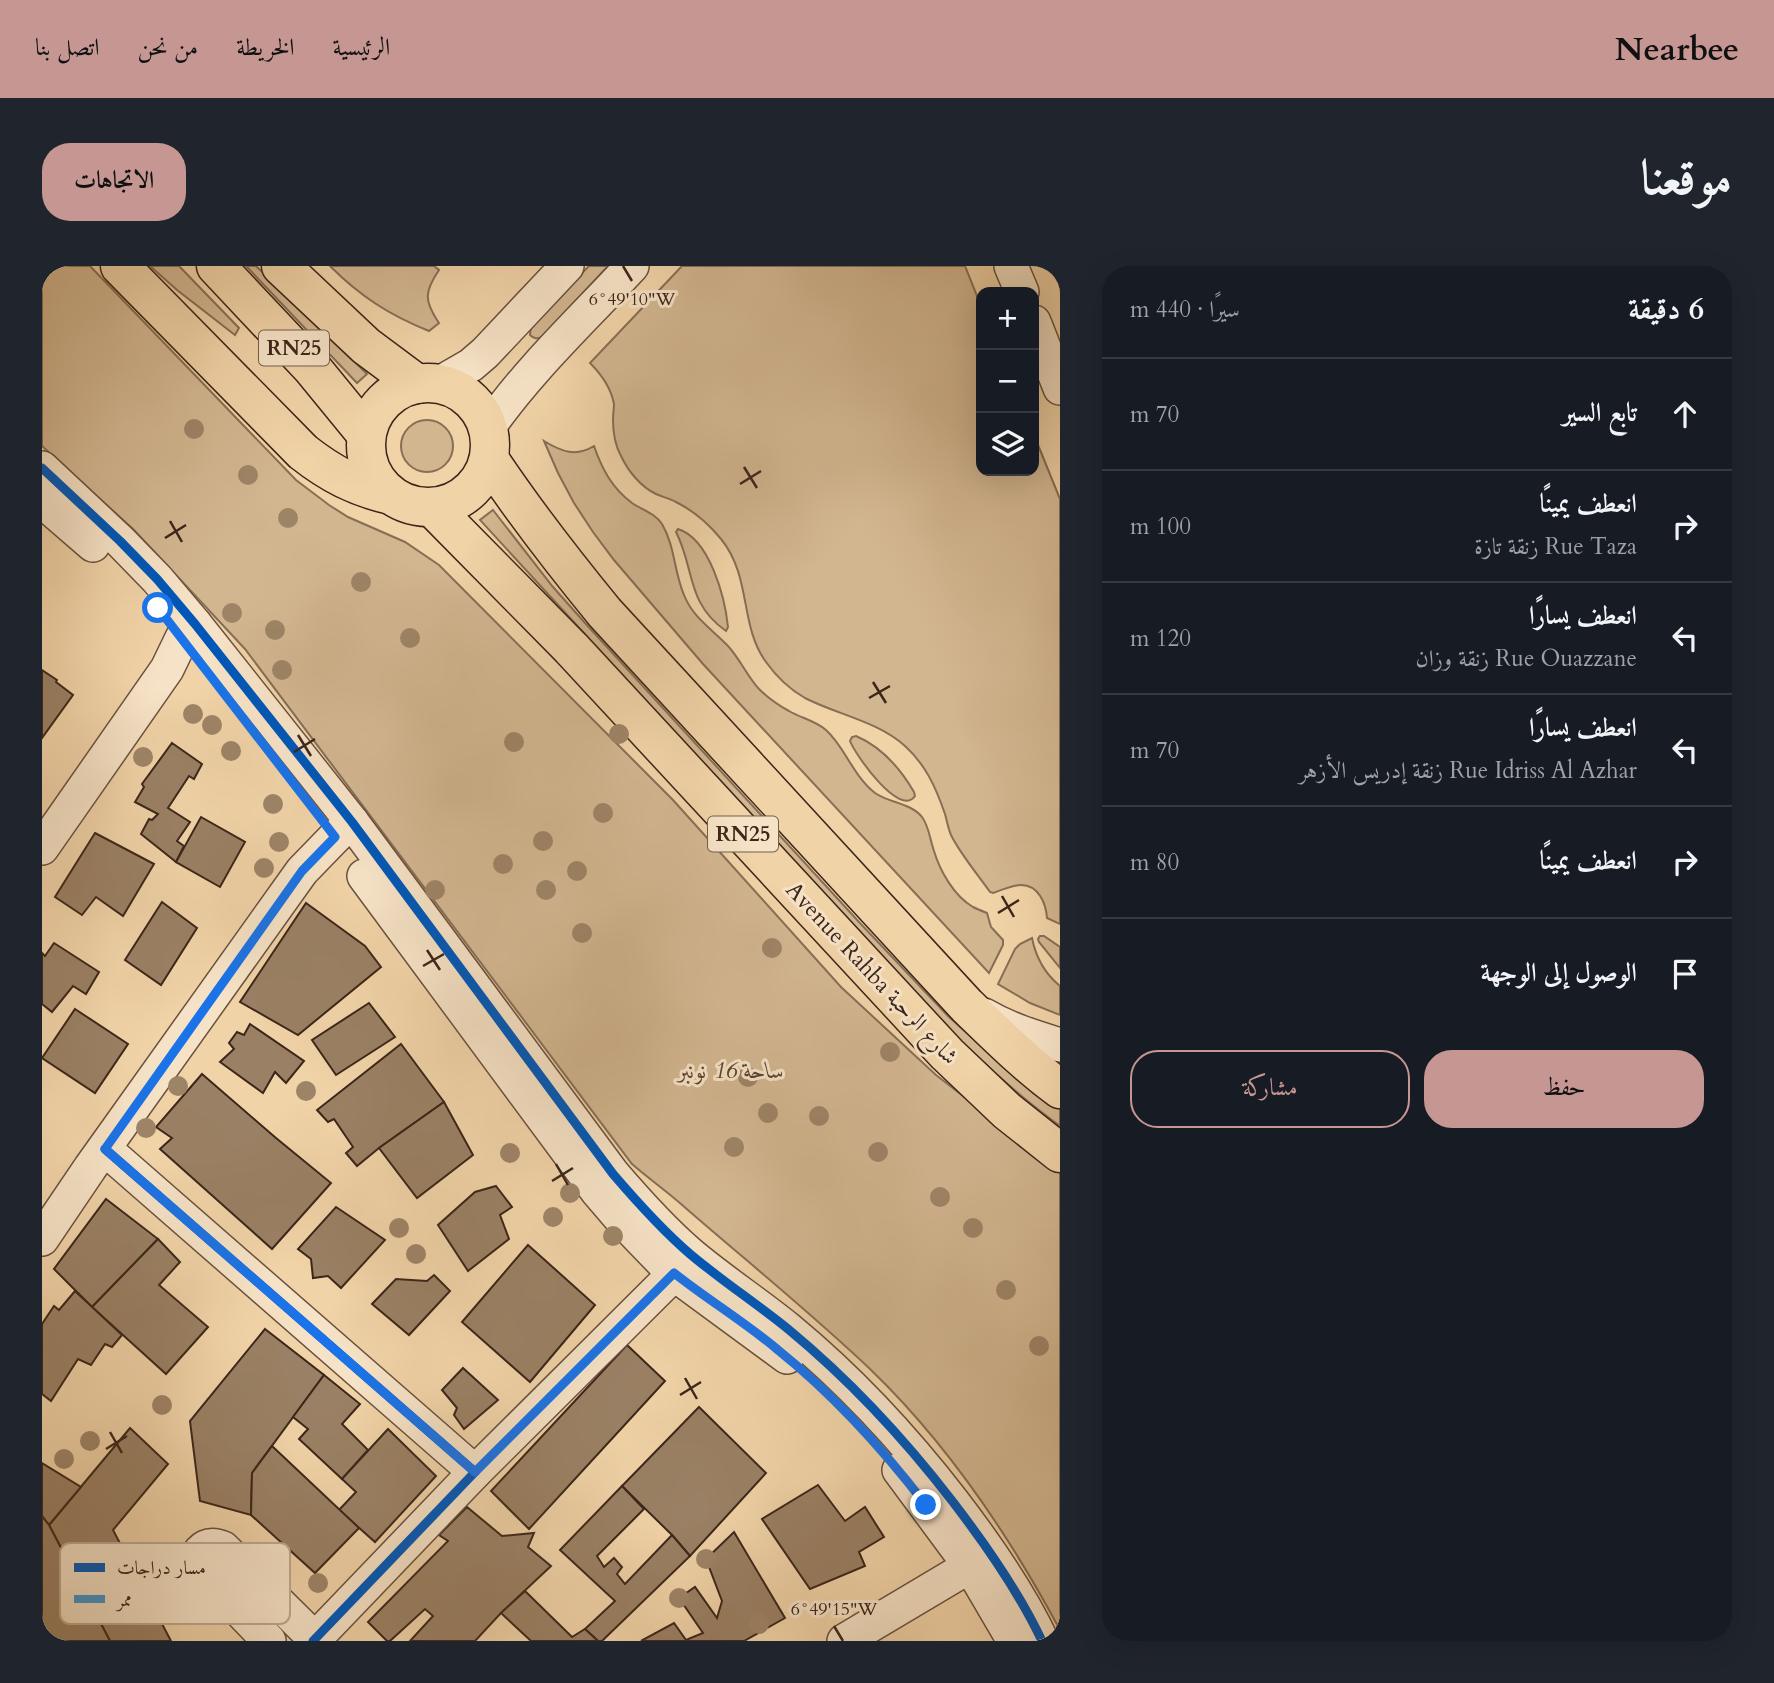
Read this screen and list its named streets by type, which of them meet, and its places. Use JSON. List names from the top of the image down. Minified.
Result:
{"streets":{"highway":["RN25","Avenue Rahba شارع الرحبة"]},"crossings":[["RN25","Avenue Rahba شارع الرحبة"]],"parks":["ساحة 16 نونبر"],"legend":["مسار دراجات","ممر"],"page":{"header":"Nearbee","nav":["الرئيسية","الخريطة","من نحن","اتصل بنا"],"title":"موقعنا","buttons":["الاتجاهات",["حفظ","مشاركة"]],"heading":["6 دقيقة","سيرًا · 440 m"],"map_buttons":["+","−"],"list":[["تابع السير","70 m"],["انعطف يمينًا","Rue Taza زنقة تازة","100 m"],["انعطف يسارًا","Rue Ouazzane زنقة وزان","120 m"],["انعطف يسارًا","Rue Idriss Al Azhar زنقة إدريس الأزهر","70 m"],["انعطف يمينًا","80 m"],"الوصول إلى الوجهة"]},"coordinates":["6°49'10\"W","6°49'15\"W"]}
